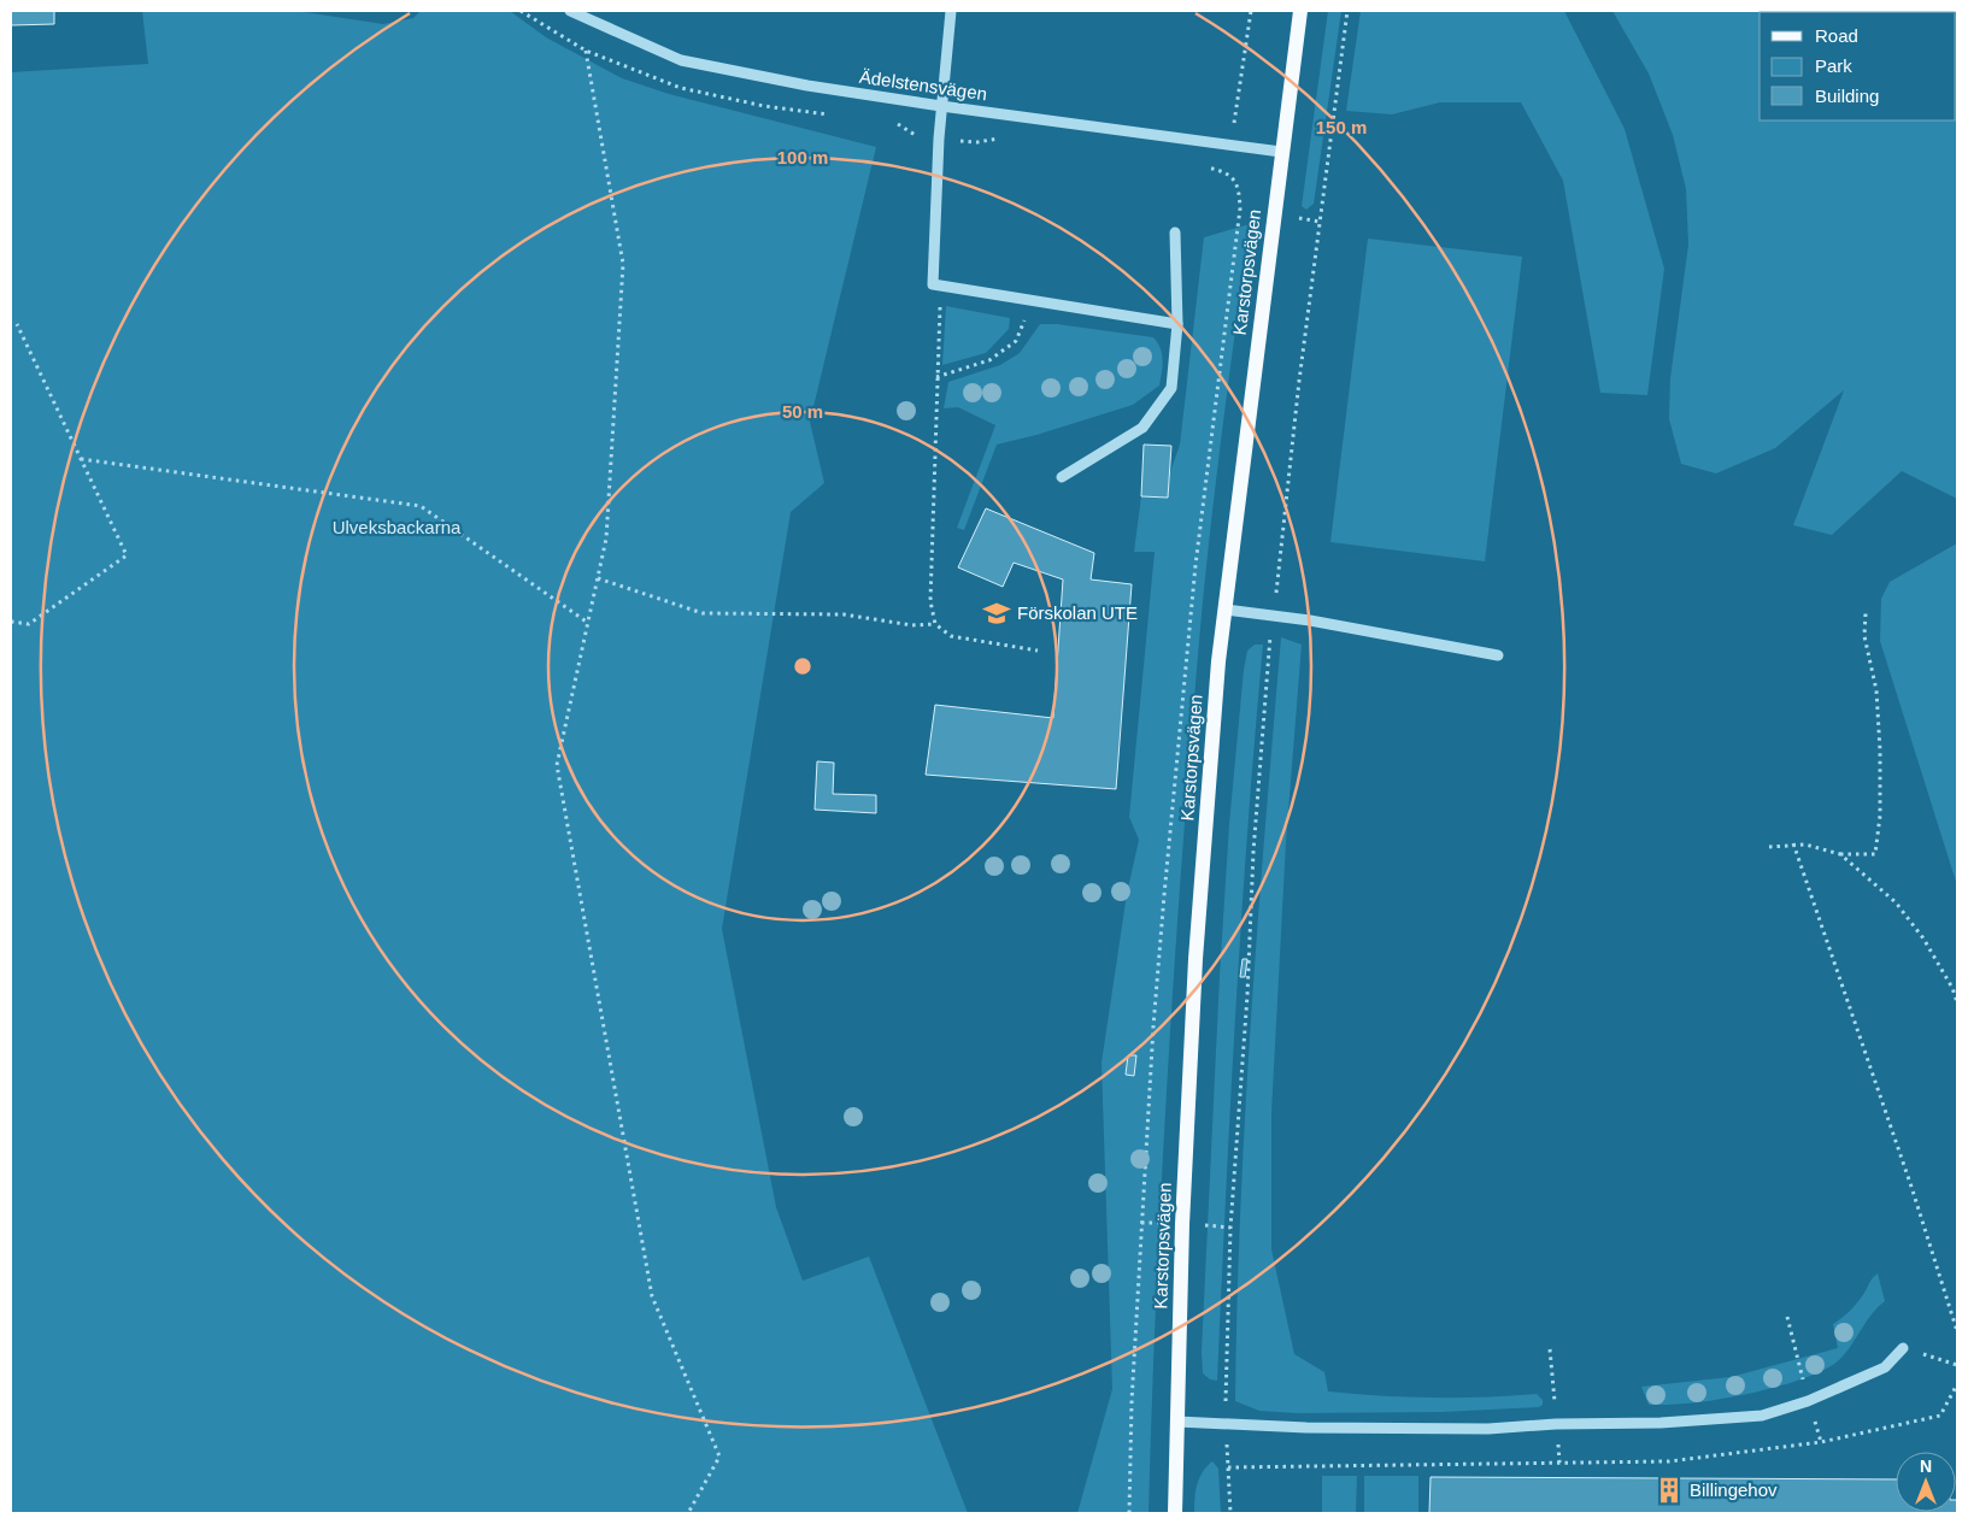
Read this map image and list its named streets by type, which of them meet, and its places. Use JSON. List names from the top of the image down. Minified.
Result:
{"streets":{"main road":["Karstorpsvägen"],"street":["Ädelstensvägen"]},"crossings":[["Ädelstensvägen","Karstorpsvägen"]],"parks":["Ulveksbackarna"],"places":{"school or university":["Förskolan UTE"],"building":["Billingehov"]},"legend":["Road","Park","Building"],"north":"top","rings":["150 m","100 m","50 m"]}
